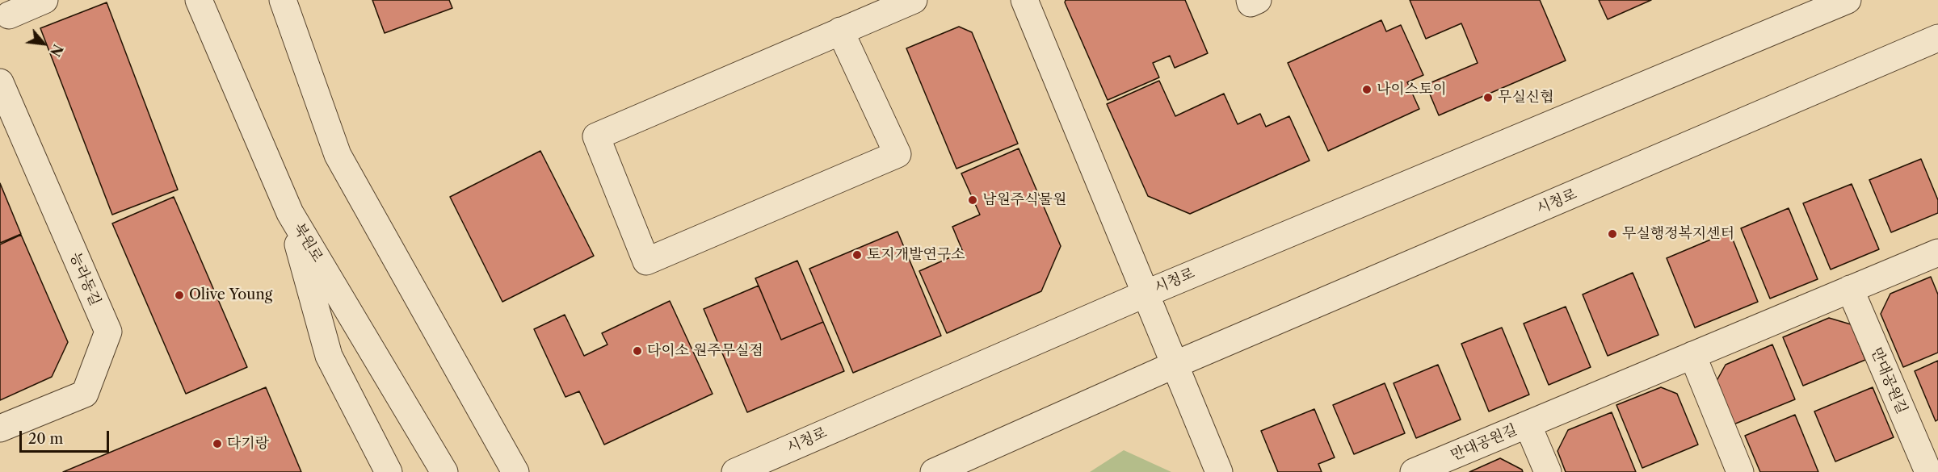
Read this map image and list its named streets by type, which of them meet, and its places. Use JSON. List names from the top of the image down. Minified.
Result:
{"streets":{"street":["시청로","북원로","능라동길","만대공원길"]},"places":["나이스토이","무실신협","남원주식물원","무실행정복지센터","토지개발연구소","Olive Young","다이소 원주무실점","다기랑"],"scale_bar":"20 m","north":"bottom right"}
